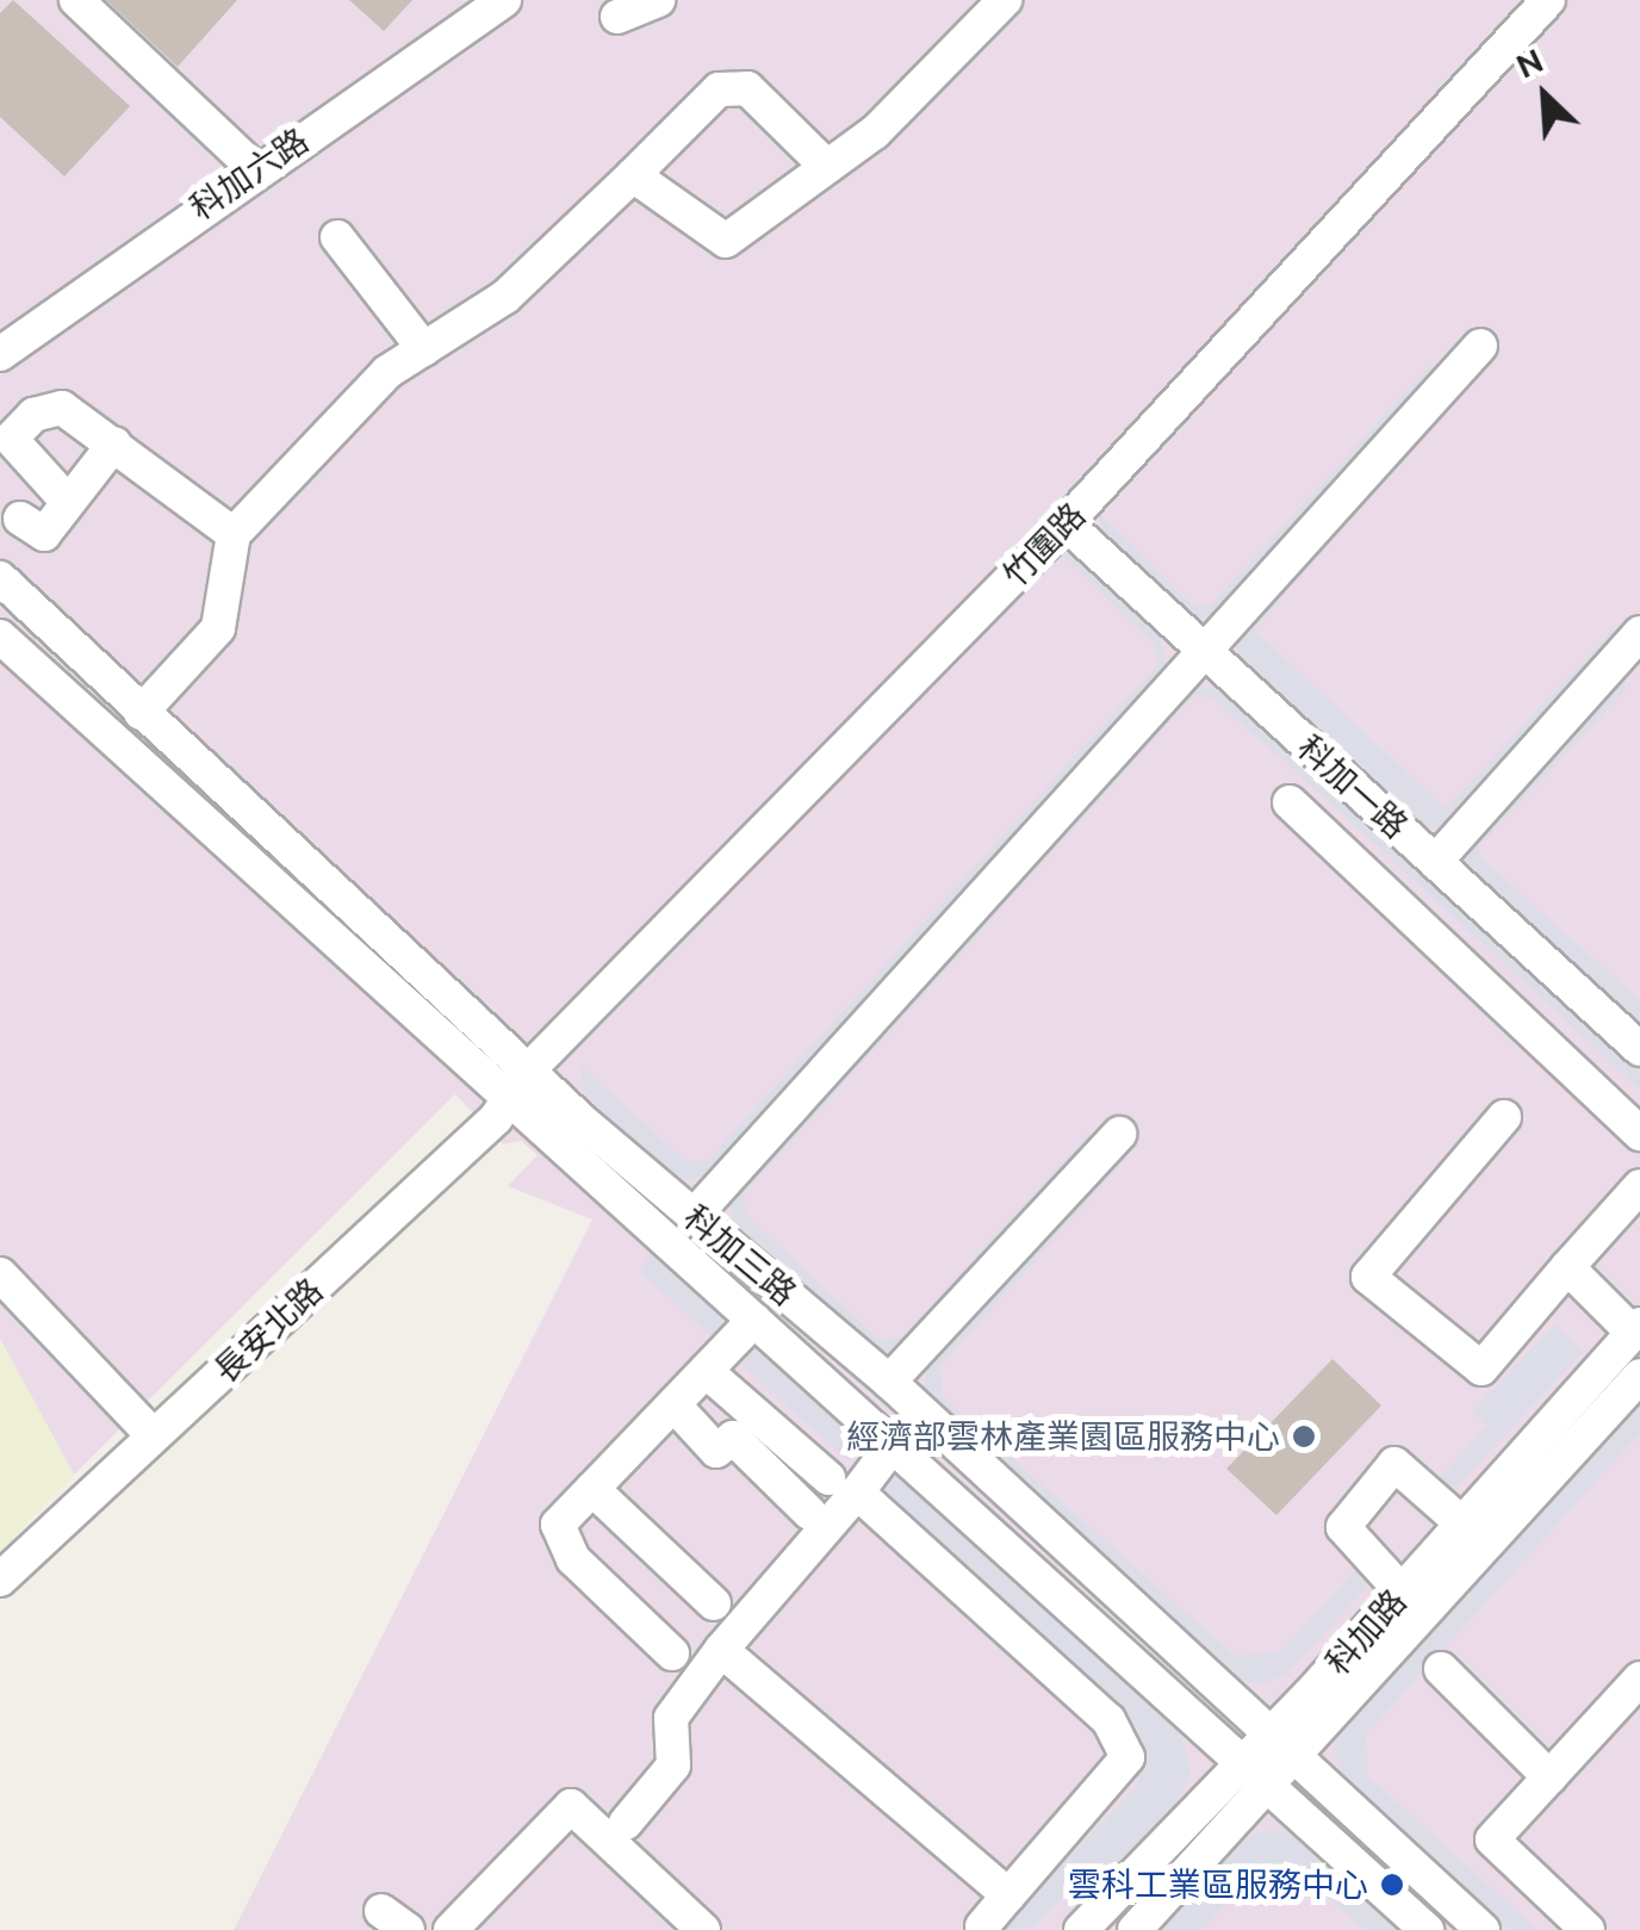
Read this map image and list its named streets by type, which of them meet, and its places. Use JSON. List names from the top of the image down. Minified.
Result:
{"streets":{"street":["科加六路","竹圍路","科加一路","科加三路","長安北路","科加路"]},"crossings":[["竹圍路","科加一路"],["竹圍路","科加三路"],["竹圍路","長安北路"],["科加三路","長安北路"],["科加三路","科加路"]],"places":["經濟部雲林產業園區服務中心","雲科工業區服務中心"],"north":"top left"}
